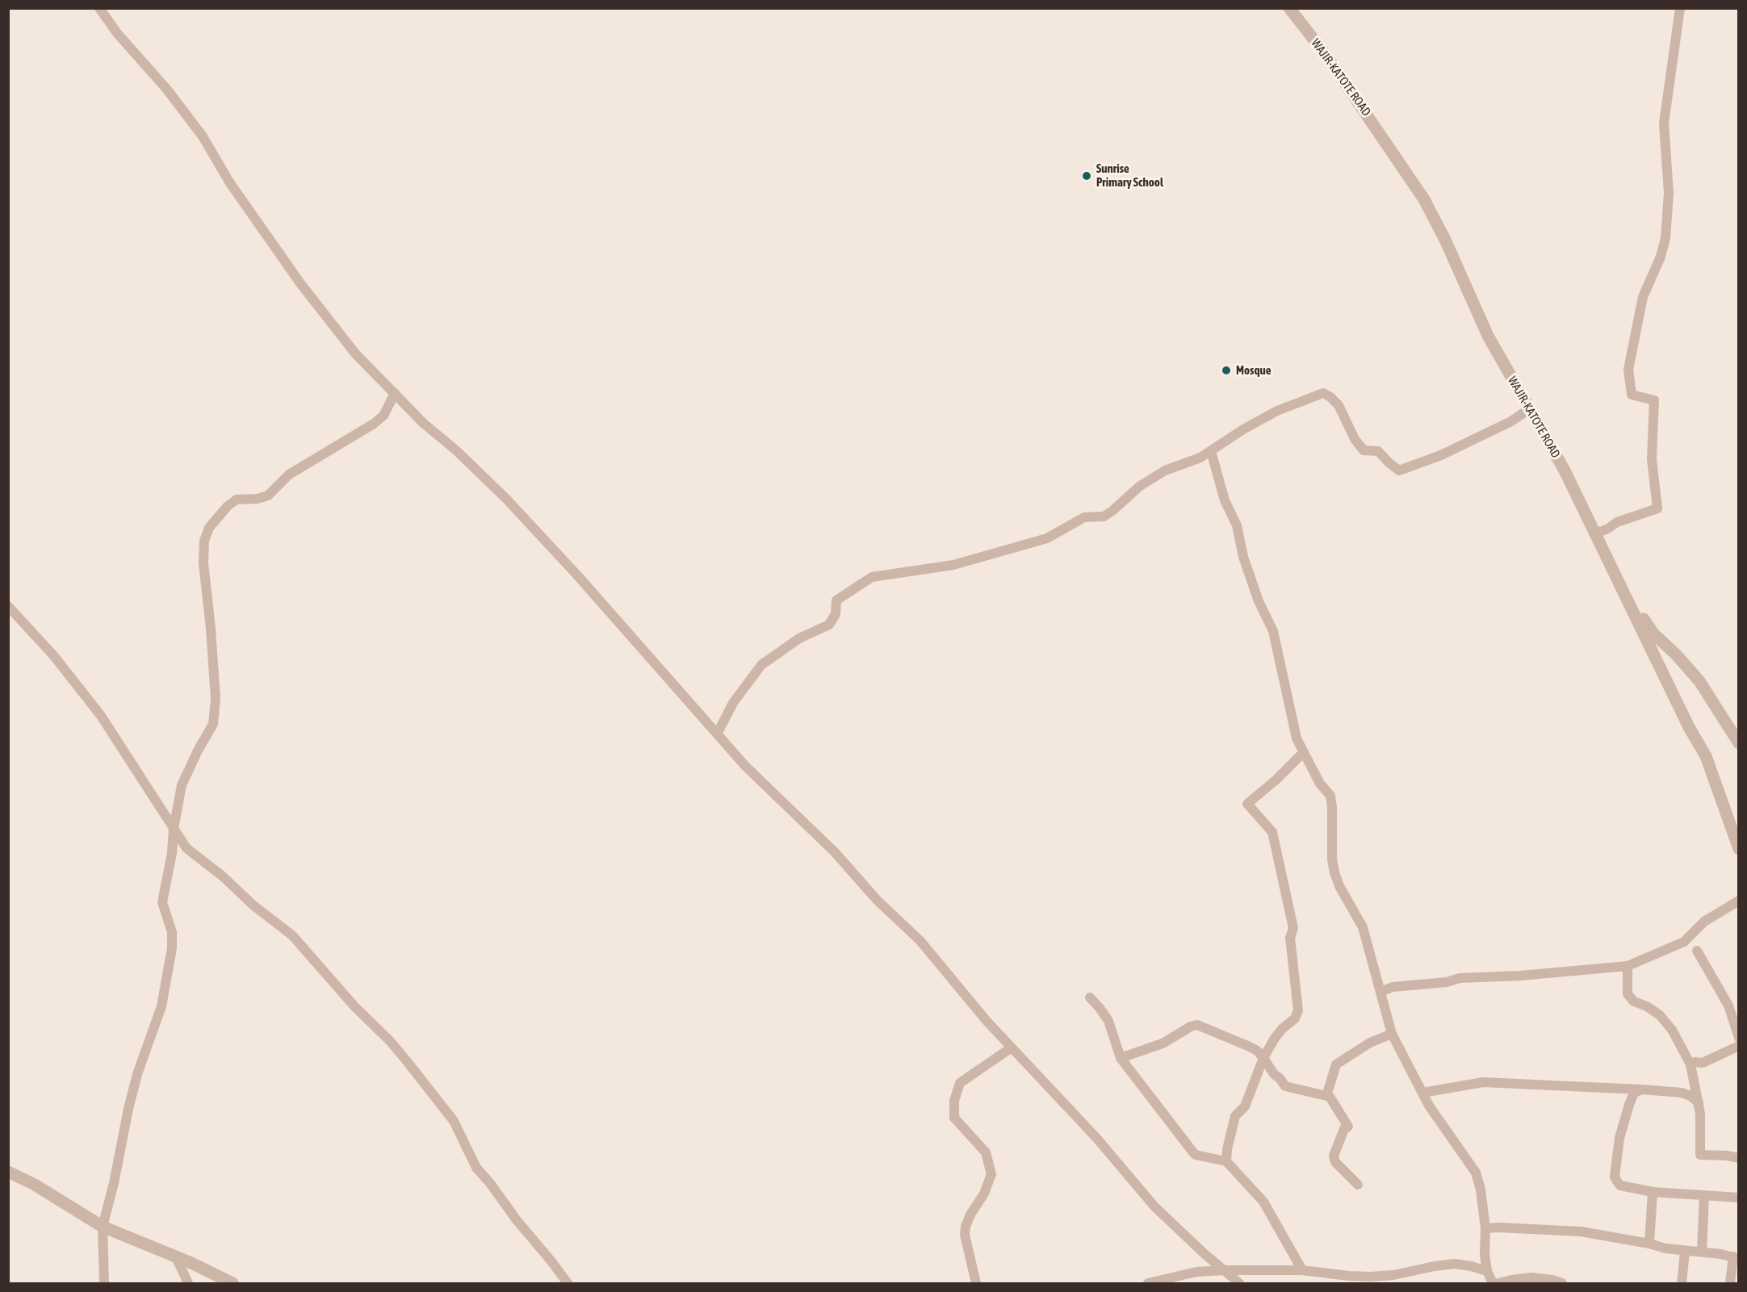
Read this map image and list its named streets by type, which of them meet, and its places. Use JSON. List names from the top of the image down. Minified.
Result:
{"streets":{"street":["WAJIR-KATOTE ROAD"]},"places":["Sunrise Primary School","Mosque"]}
